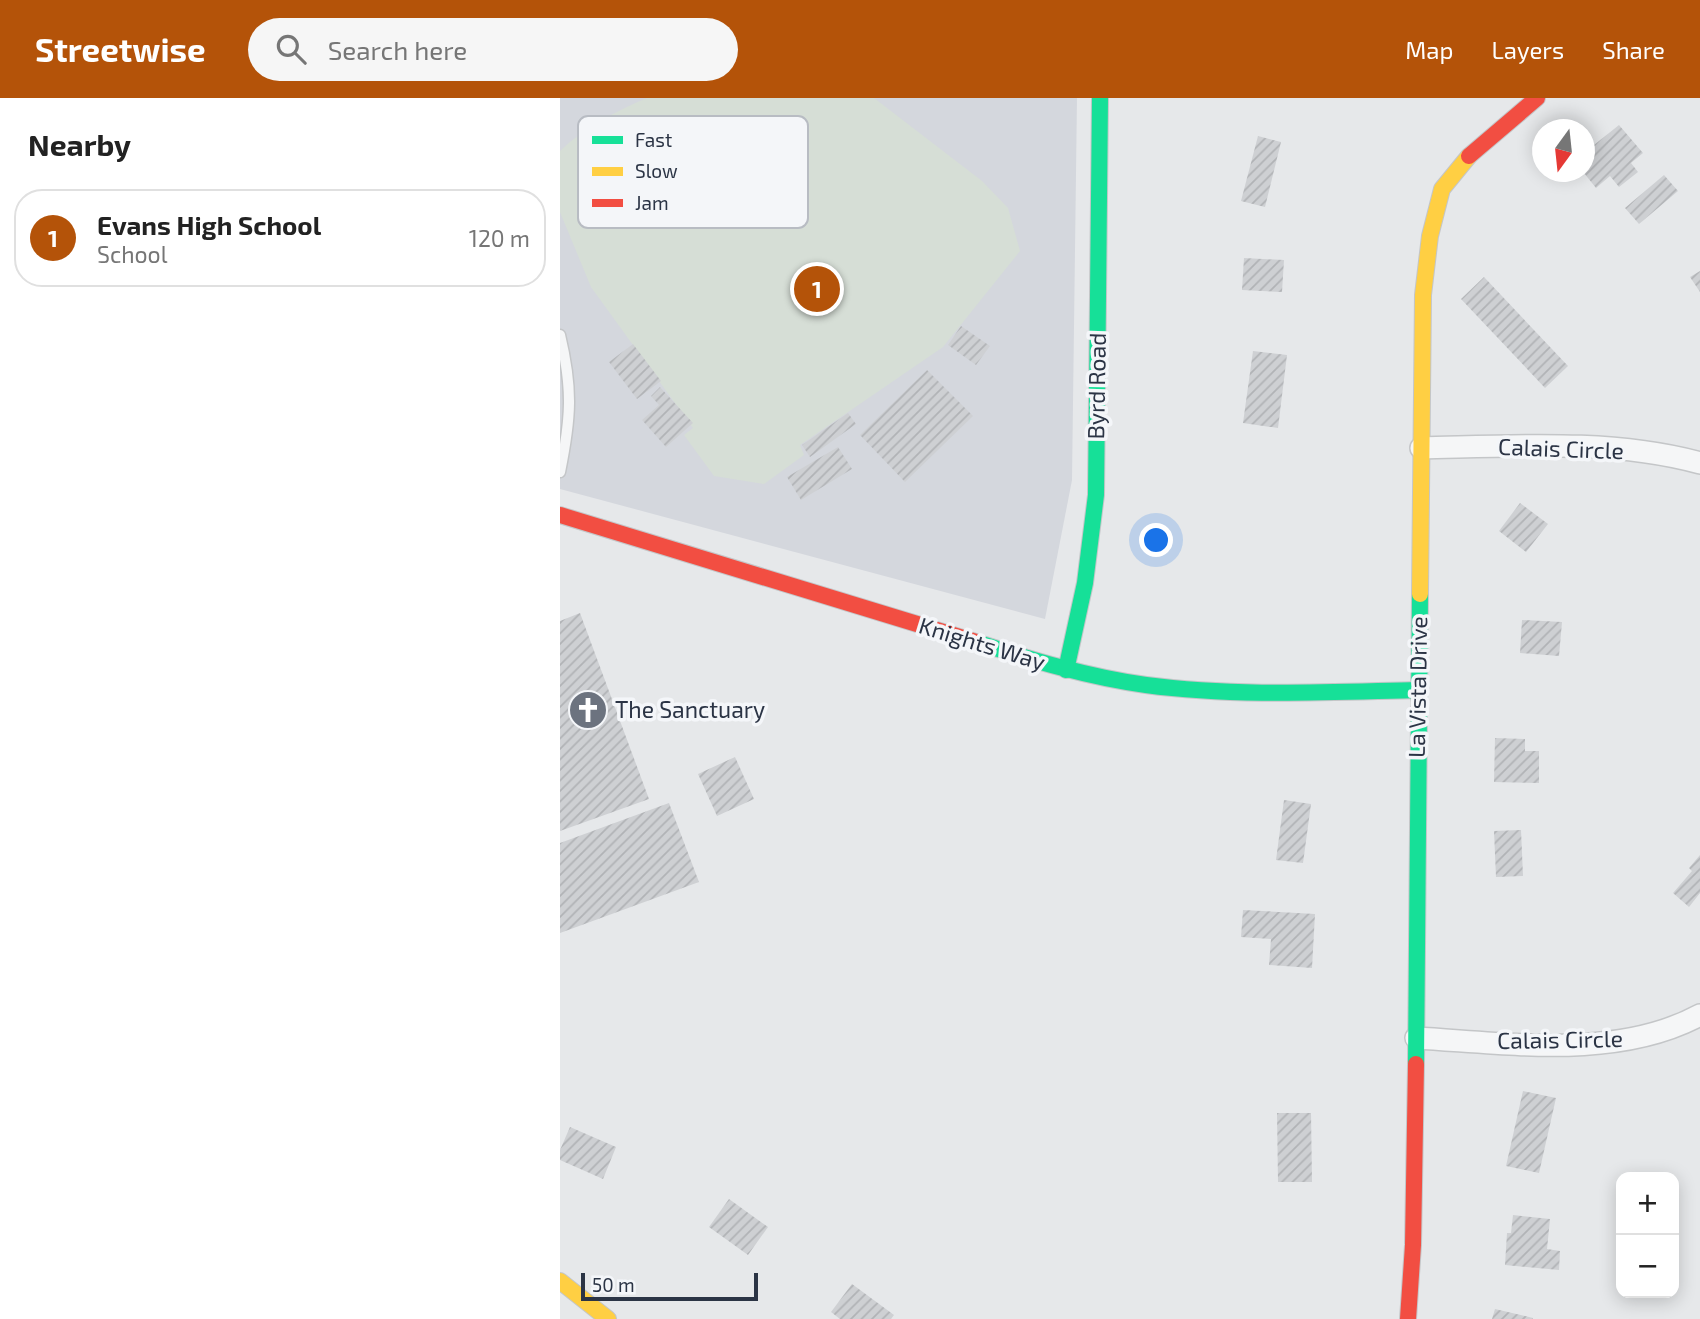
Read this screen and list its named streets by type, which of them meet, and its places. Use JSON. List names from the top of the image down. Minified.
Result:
{"streets":{"street":["Byrd Road","Calais Circle","Knights Way","La Vista Drive"]},"crossings":[["Byrd Road","Knights Way"],["Calais Circle","La Vista Drive"],["Knights Way","La Vista Drive"]],"places":{"church":["The Sanctuary"]},"legend":["Fast","Slow","Jam"],"scale_bar":"50 m","north":"bottom","page":{"header":"Streetwise","search":"Search here","nav":["Map","Layers","Share"],"heading":"Nearby","list":[{"mark":"1","name":"Evans High School","note":"School","value":"120 m"}],"pins":"1","map_buttons":["+","−"],"scale":"50 m"}}
